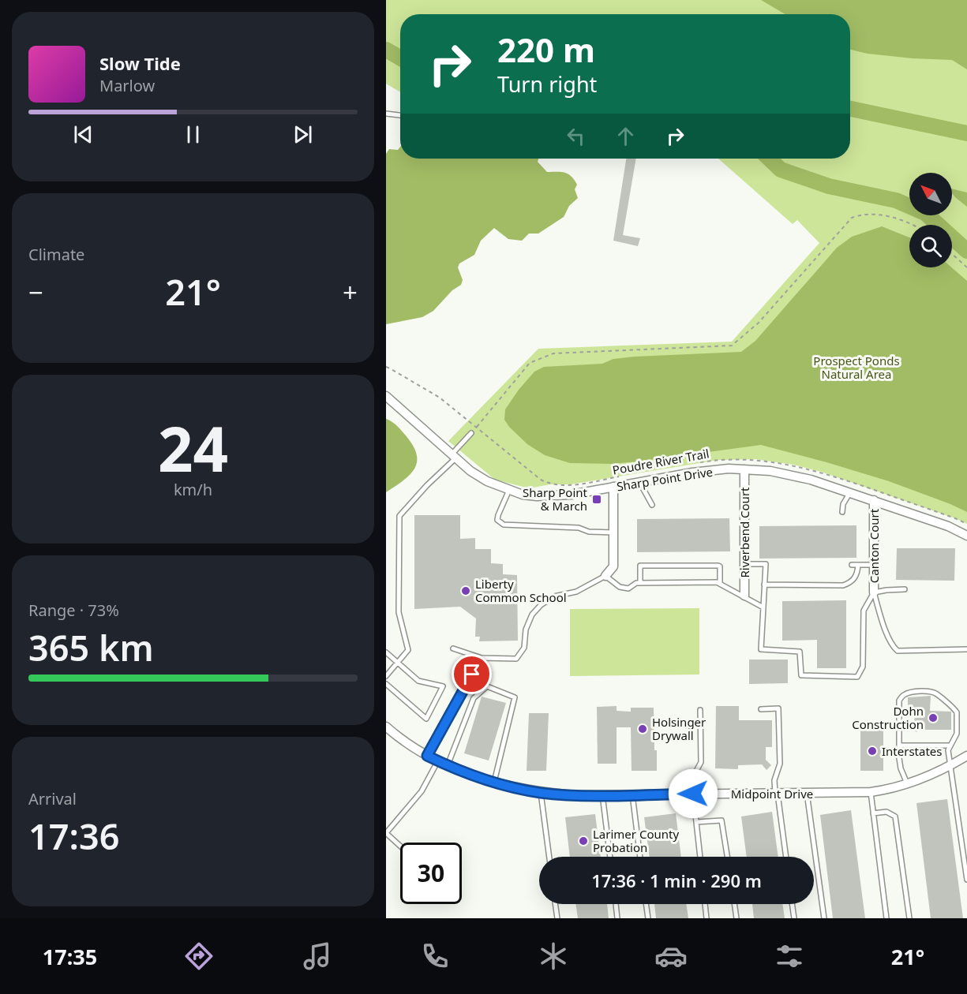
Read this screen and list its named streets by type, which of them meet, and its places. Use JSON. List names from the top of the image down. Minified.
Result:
{"streets":{"street":["Sharp Point Drive","Riverbend Court","Canton Court","Midpoint Drive"],"path":["Poudre River Trail"]},"crossings":[["Sharp Point Drive","Riverbend Court"],["Sharp Point Drive","Canton Court"]],"parks":["Prospect Ponds Natural Area"],"places":{"transit":["Sharp Point & March"],"other":["Liberty Common School","Dohn Construction","Holsinger Drywall","Interstates","Larimer County Probation"]},"north":"top left","page":{"turn":["220 m","Turn right"],"song":["Slow Tide","Marlow"],"tile":["Climate",["24","km/h"],["Range · 73%","365 km"],["Arrival","17:36"]],"heat":["−","21°","+"],"limit":"30","trip":"17:36 · 1 min · 290 m","tabs":["17:35","21°"]}}
